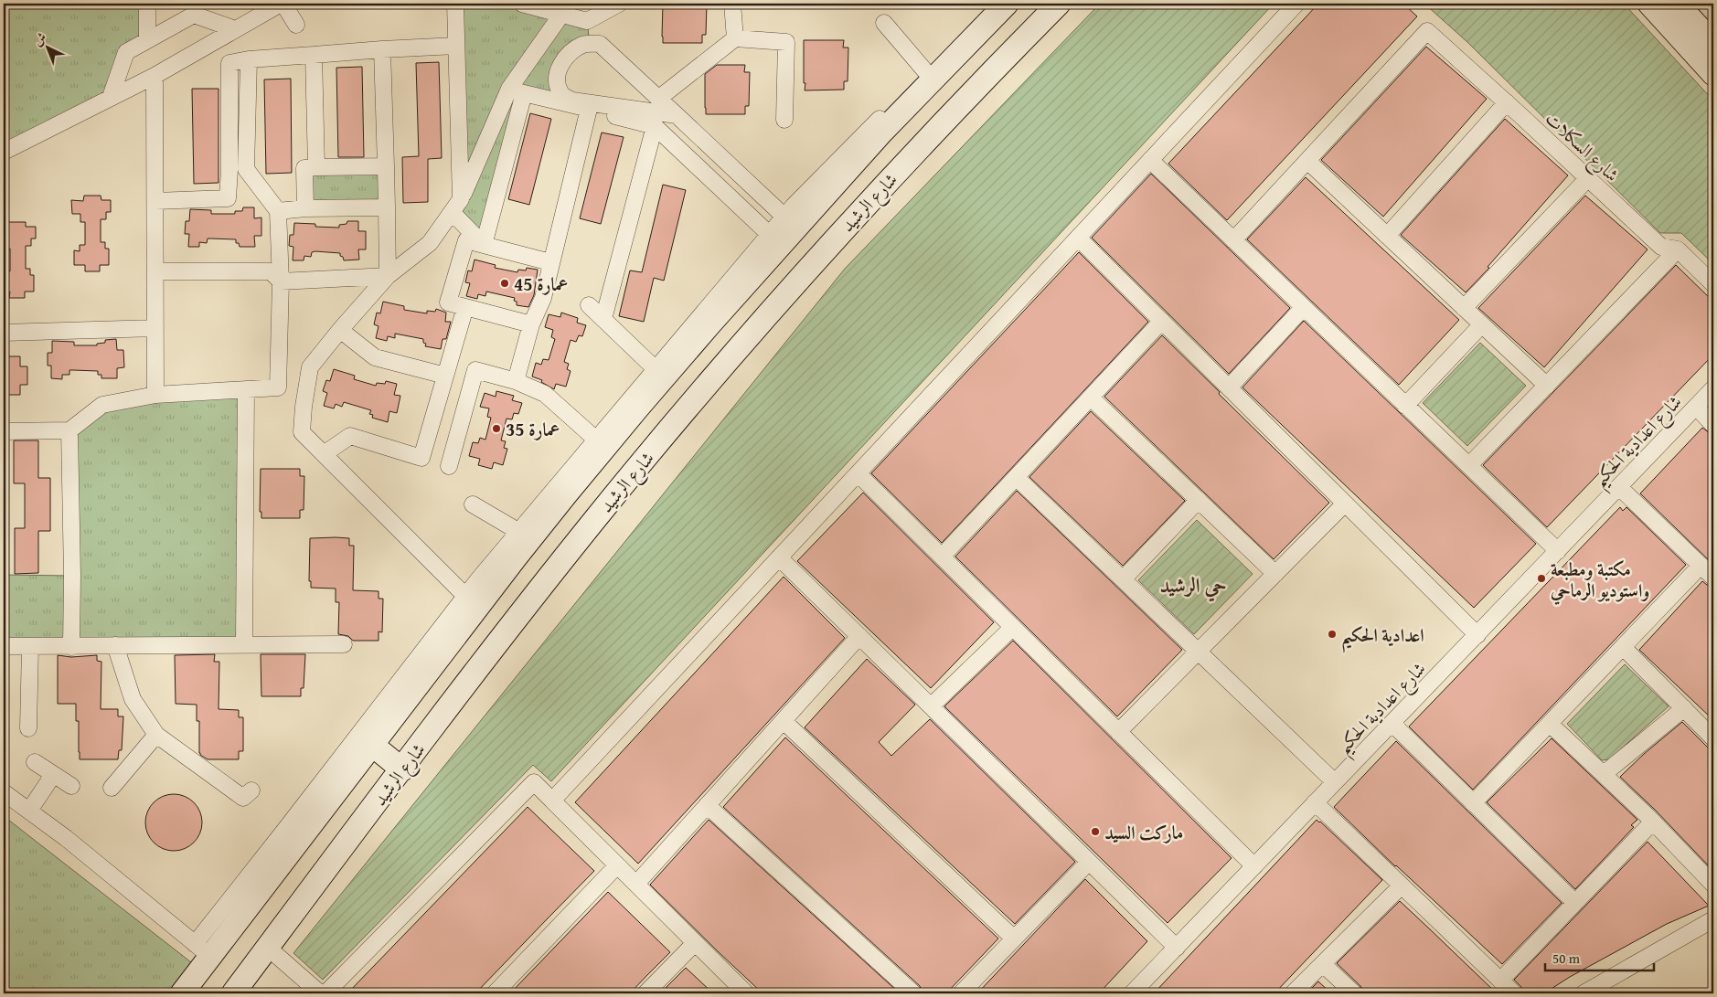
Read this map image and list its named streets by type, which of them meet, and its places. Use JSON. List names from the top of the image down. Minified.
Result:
{"streets":{"street":["شارع السكلات","شارع الرشيد","شارع اعدادية الحكيم"]},"districts":["حي الرشيد"],"places":["عمارة 45","عمارة 35","مكتبة ومطبعة واستوديو الرماحي","اعدادية الحكيم","ماركت السيد"],"scale_bar":"50 m","north":"top left"}
